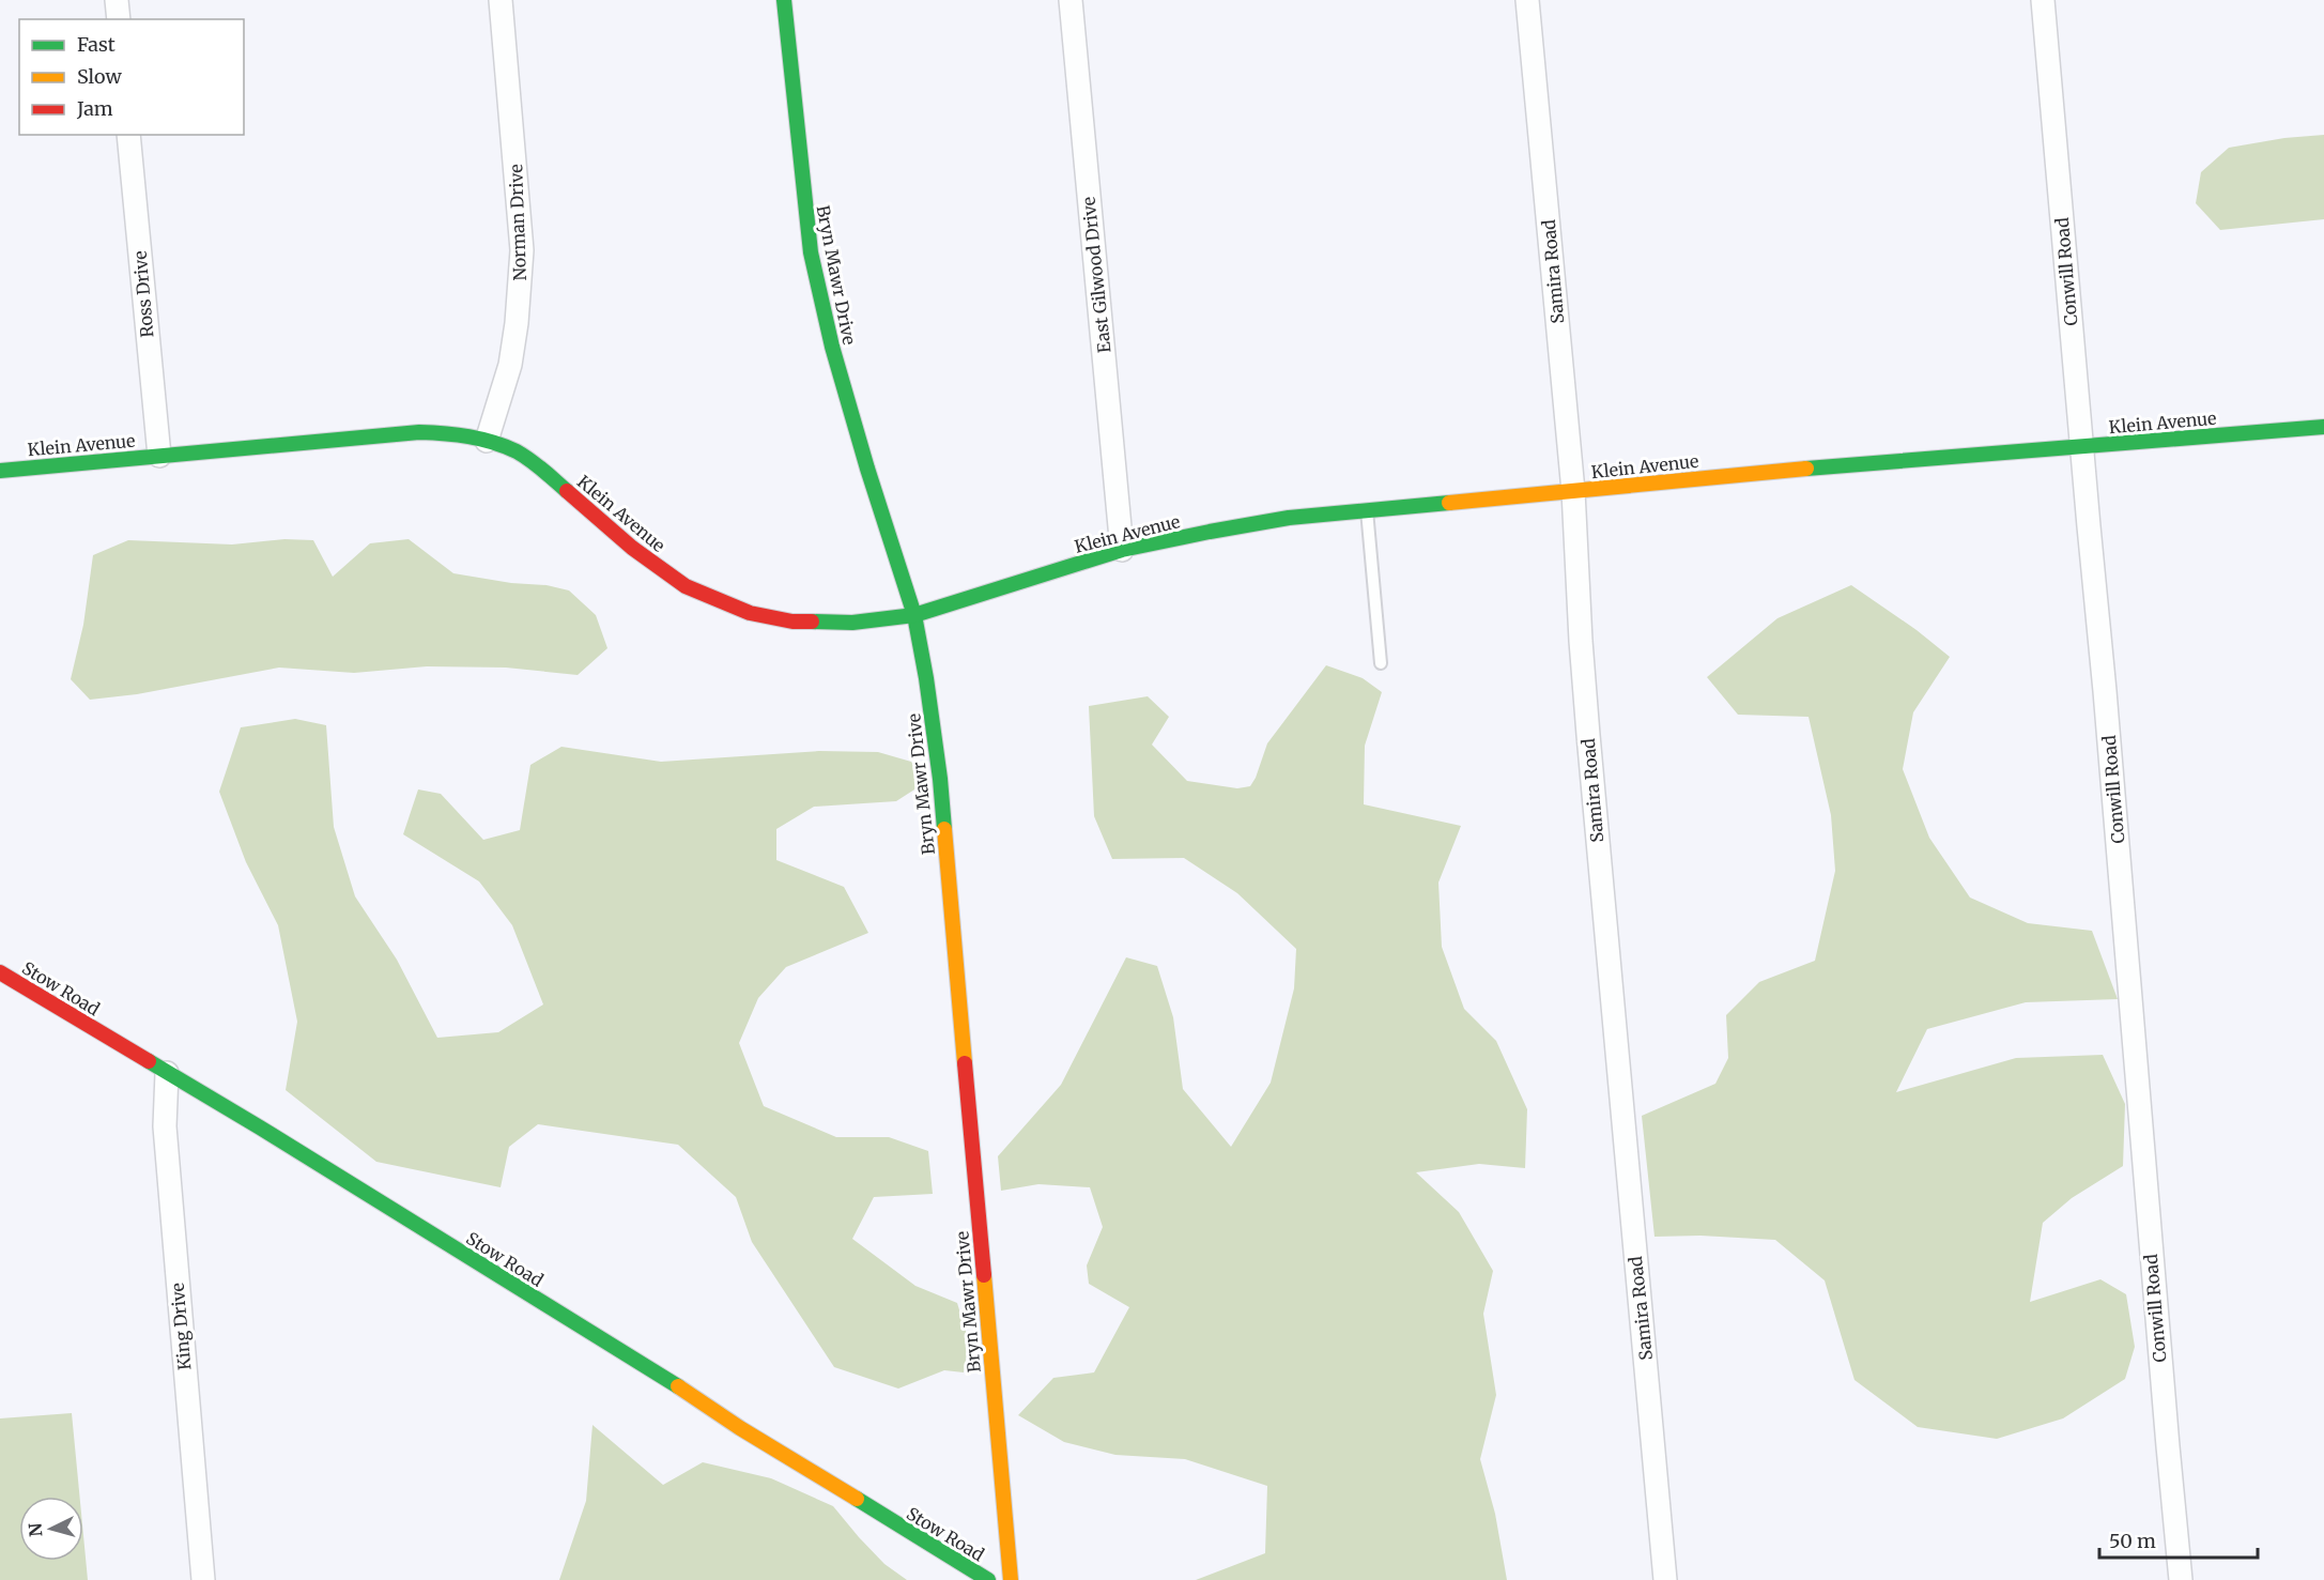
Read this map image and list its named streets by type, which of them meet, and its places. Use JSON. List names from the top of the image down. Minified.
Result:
{"streets":{"street":["Norman Drive","Samira Road","Conwill Road","Bryn Mawr Drive","East Gilwood Drive","Ross Drive","Klein Avenue","Stow Road","King Drive"]},"crossings":[["Norman Drive","Klein Avenue"],["Samira Road","Klein Avenue"],["Conwill Road","Klein Avenue"],["Bryn Mawr Drive","Klein Avenue"],["East Gilwood Drive","Klein Avenue"],["Ross Drive","Klein Avenue"],["Stow Road","King Drive"]],"legend":["Fast","Slow","Jam"],"scale_bar":"50 m","north":"left"}
